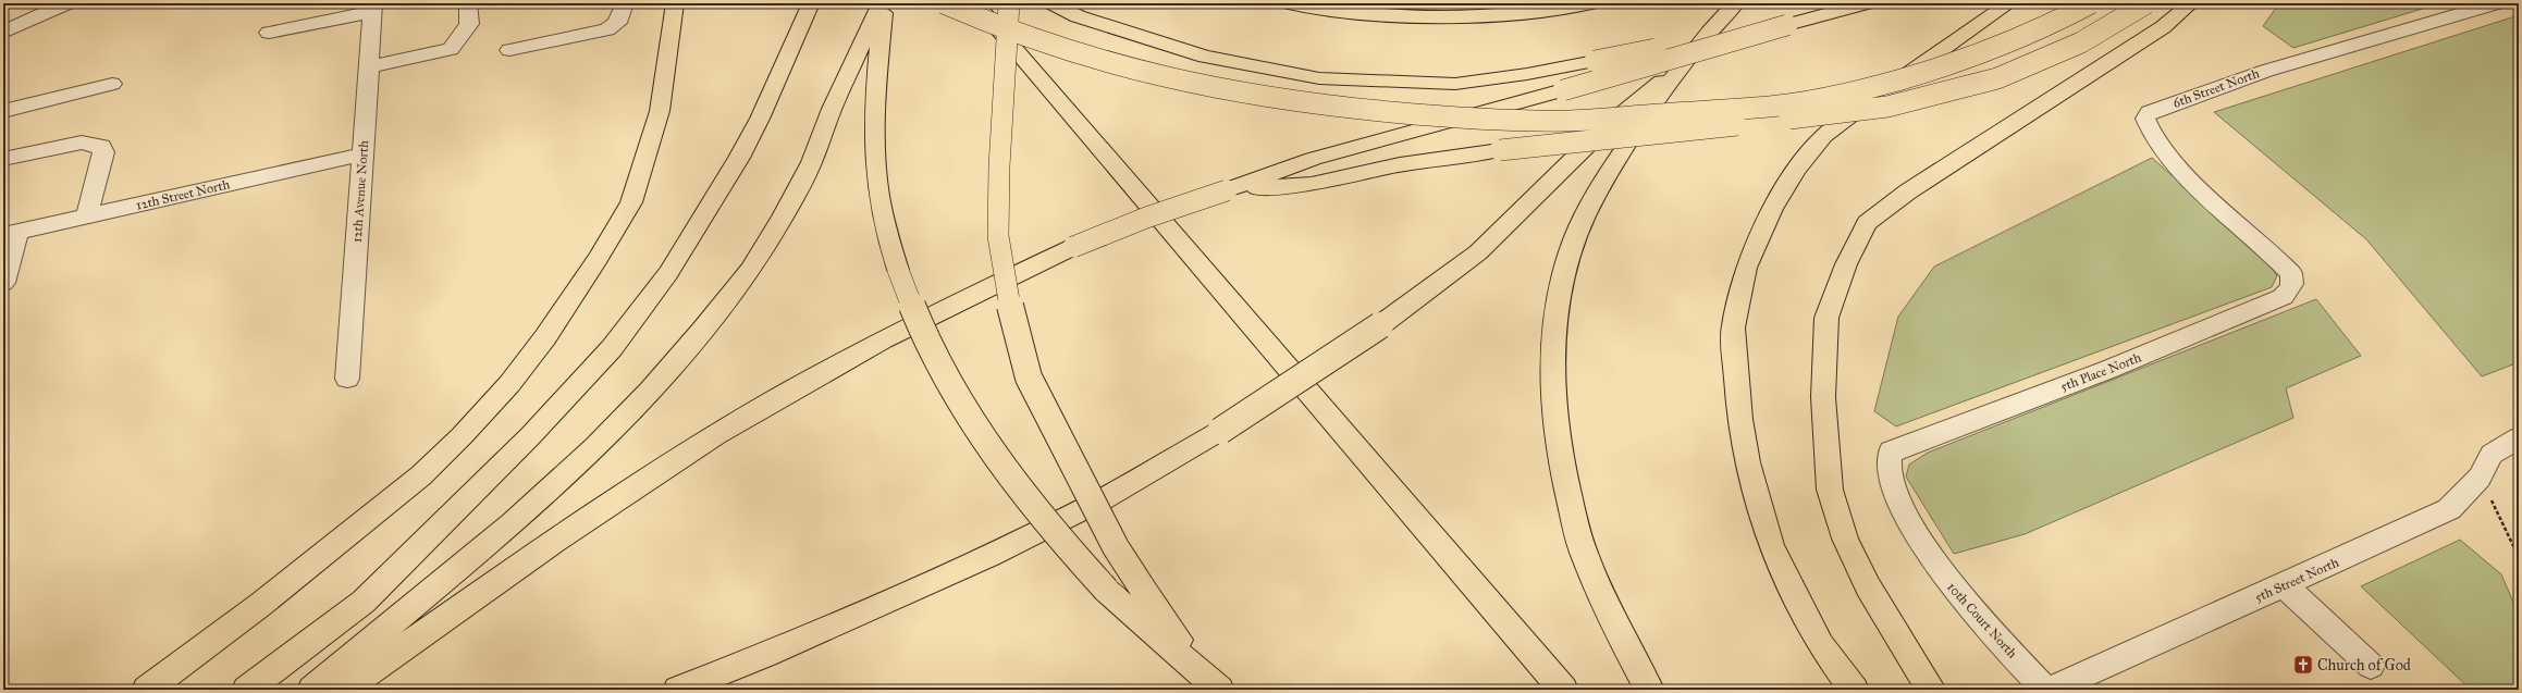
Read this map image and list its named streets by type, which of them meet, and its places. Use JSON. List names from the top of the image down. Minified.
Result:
{"streets":{"street":["6th Street North","12th Avenue North","12th Street North","5th Place North","5th Street North","10th Court North"]},"crossings":[["6th Street North","5th Place North"],["12th Avenue North","12th Street North"],["5th Place North","10th Court North"]],"places":{"church":["Church of God"]}}
